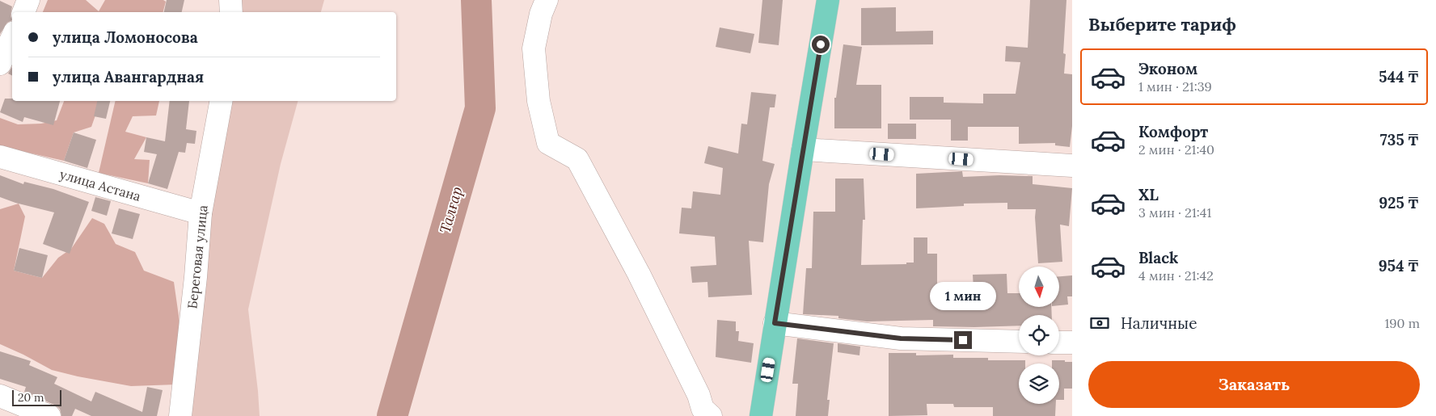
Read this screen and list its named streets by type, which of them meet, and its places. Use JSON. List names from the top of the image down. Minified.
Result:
{"streets":{"street":["улица Астана","Береговая улица"]},"crossings":[["улица Астана","Береговая улица"]],"water":["Талғар"],"scale_bar":"20 m","north":"bottom","page":{"heading":"Выберите тариф","banner":["улица Ломоносова","улица Авангардная"],"list":[{"name":"Эконом","note":"1 мин · 21:39","value":"544 ₸"},{"name":"Комфорт","note":"2 мин · 21:40","value":"735 ₸"},{"name":"XL","note":"3 мин · 21:41","value":"925 ₸"},{"name":"Black","note":"4 мин · 21:42","value":"954 ₸"}],"bubble":"1 мин","pay":["Наличные","190 m"],"buttons":"Заказать","scale":"20 m"}}
